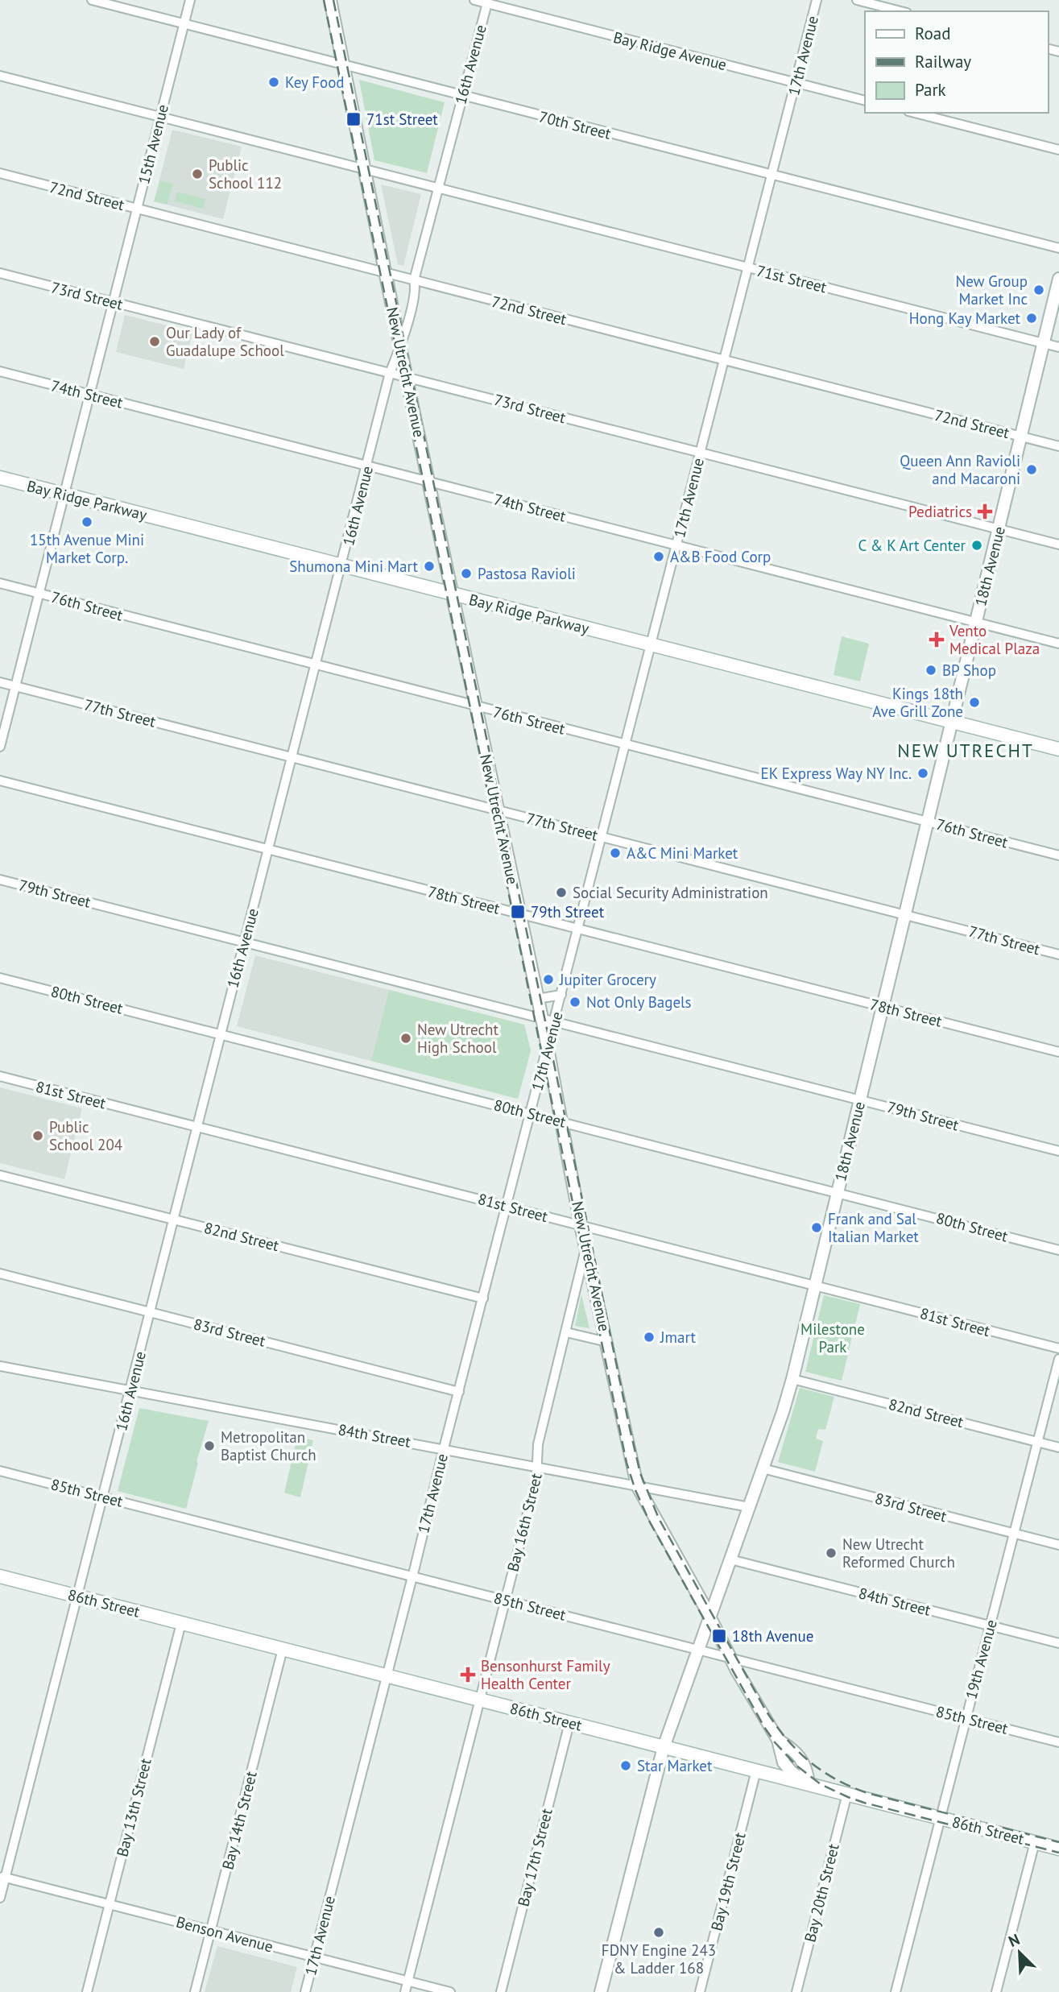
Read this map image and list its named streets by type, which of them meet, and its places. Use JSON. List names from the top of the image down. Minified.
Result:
{"streets":{"main road":["Bay Ridge Parkway","86th Street"],"street":["Bay Ridge Avenue","17th Avenue","16th Avenue","70th Street","15th Avenue","72nd Street","71st Street","73rd Street","New Utrecht Avenue","74th Street","18th Avenue","76th Street","77th Street","79th Street","78th Street","80th Street","81st Street","82nd Street","83rd Street","84th Street","85th Street","Bay 16th Street","19th Avenue","Bay 13th Street","Bay 14th Street","Bay 17th Street","Bay 19th Street","Bay 20th Street","Benson Avenue"]},"crossings":[["Bay Ridge Avenue","17th Avenue"],["Bay Ridge Avenue","16th Avenue"],["17th Avenue","70th Street"],["17th Avenue","72nd Street"],["17th Avenue","71st Street"],["17th Avenue","73rd Street"],["17th Avenue","New Utrecht Avenue"],["17th Avenue","74th Street"],["17th Avenue","Bay Ridge Parkway"],["17th Avenue","76th Street"],["17th Avenue","77th Street"],["17th Avenue","79th Street"],["17th Avenue","78th Street"],["17th Avenue","80th Street"],["17th Avenue","81st Street"],["17th Avenue","82nd Street"],["17th Avenue","83rd Street"],["17th Avenue","84th Street"],["17th Avenue","85th Street"],["17th Avenue","86th Street"],["17th Avenue","Benson Avenue"],["16th Avenue","70th Street"],["16th Avenue","72nd Street"],["16th Avenue","71st Street"],["16th Avenue","73rd Street"],["16th Avenue","New Utrecht Avenue"],["16th Avenue","74th Street"],["16th Avenue","Bay Ridge Parkway"],["16th Avenue","76th Street"],["16th Avenue","77th Street"],["16th Avenue","79th Street"],["16th Avenue","78th Street"],["16th Avenue","80th Street"],["16th Avenue","81st Street"],["16th Avenue","82nd Street"],["16th Avenue","83rd Street"],["16th Avenue","84th Street"],["16th Avenue","85th Street"],["16th Avenue","86th Street"],["16th Avenue","Benson Avenue"],["70th Street","15th Avenue"],["70th Street","New Utrecht Avenue"],["15th Avenue","72nd Street"],["15th Avenue","71st Street"],["15th Avenue","73rd Street"],["15th Avenue","74th Street"],["15th Avenue","Bay Ridge Parkway"],["15th Avenue","76th Street"],["15th Avenue","77th Street"],["72nd Street","New Utrecht Avenue"],["72nd Street","18th Avenue"],["71st Street","New Utrecht Avenue"],["71st Street","18th Avenue"],["73rd Street","New Utrecht Avenue"],["73rd Street","18th Avenue"],["New Utrecht Avenue","74th Street"],["New Utrecht Avenue","Bay Ridge Parkway"],["New Utrecht Avenue","18th Avenue"],["New Utrecht Avenue","76th Street"],["New Utrecht Avenue","77th Street"],["New Utrecht Avenue","79th Street"],["New Utrecht Avenue","78th Street"],["New Utrecht Avenue","80th Street"],["New Utrecht Avenue","81st Street"],["New Utrecht Avenue","84th Street"],["New Utrecht Avenue","85th Street"],["New Utrecht Avenue","Bay 16th Street"],["New Utrecht Avenue","86th Street"],["74th Street","18th Avenue"],["Bay Ridge Parkway","18th Avenue"],["18th Avenue","76th Street"],["18th Avenue","77th Street"],["18th Avenue","79th Street"],["18th Avenue","78th Street"],["18th Avenue","80th Street"],["18th Avenue","81st Street"],["18th Avenue","82nd Street"],["18th Avenue","83rd Street"],["18th Avenue","84th Street"],["18th Avenue","85th Street"],["18th Avenue","86th Street"],["82nd Street","19th Avenue"],["83rd Street","19th Avenue"],["84th Street","Bay 16th Street"],["84th Street","19th Avenue"],["85th Street","Bay 16th Street"],["85th Street","19th Avenue"],["Bay 16th Street","86th Street"],["Bay 16th Street","Benson Avenue"],["86th Street","19th Avenue"],["86th Street","Bay 13th Street"],["86th Street","Bay 14th Street"],["86th Street","Bay 17th Street"],["86th Street","Bay 19th Street"],["86th Street","Bay 20th Street"],["Bay 13th Street","Benson Avenue"],["Bay 14th Street","Benson Avenue"]],"districts":["NEW UTRECHT"],"parks":["Milestone Park"],"places":{"other":["Key Food","Public School 112","New Group Market Inc","Hong Kay Market","Our Lady of Guadalupe School","Queen Ann Ravioli and Macaroni","15th Avenue Mini Market Corp.","C & K Art Center","A&B Food Corp","Shumona Mini Mart","Pastosa Ravioli","BP Shop","Kings 18th Ave Grill Zone","EK Express Way NY Inc.","A&C Mini Market","Social Security Administration","Jupiter Grocery","Not Only Bagels","New Utrecht High School","Public School 204","Frank and Sal Italian Market","Jmart","Metropolitan Baptist Church","New Utrecht Reformed Church","Star Market","FDNY Engine 243 & Ladder 168"],"transit":["71st Street","79th Street","18th Avenue"],"health":["Pediatrics","Vento Medical Plaza","Bensonhurst Family Health Center"]},"legend":["Road","Railway","Park"],"north":"top left"}
